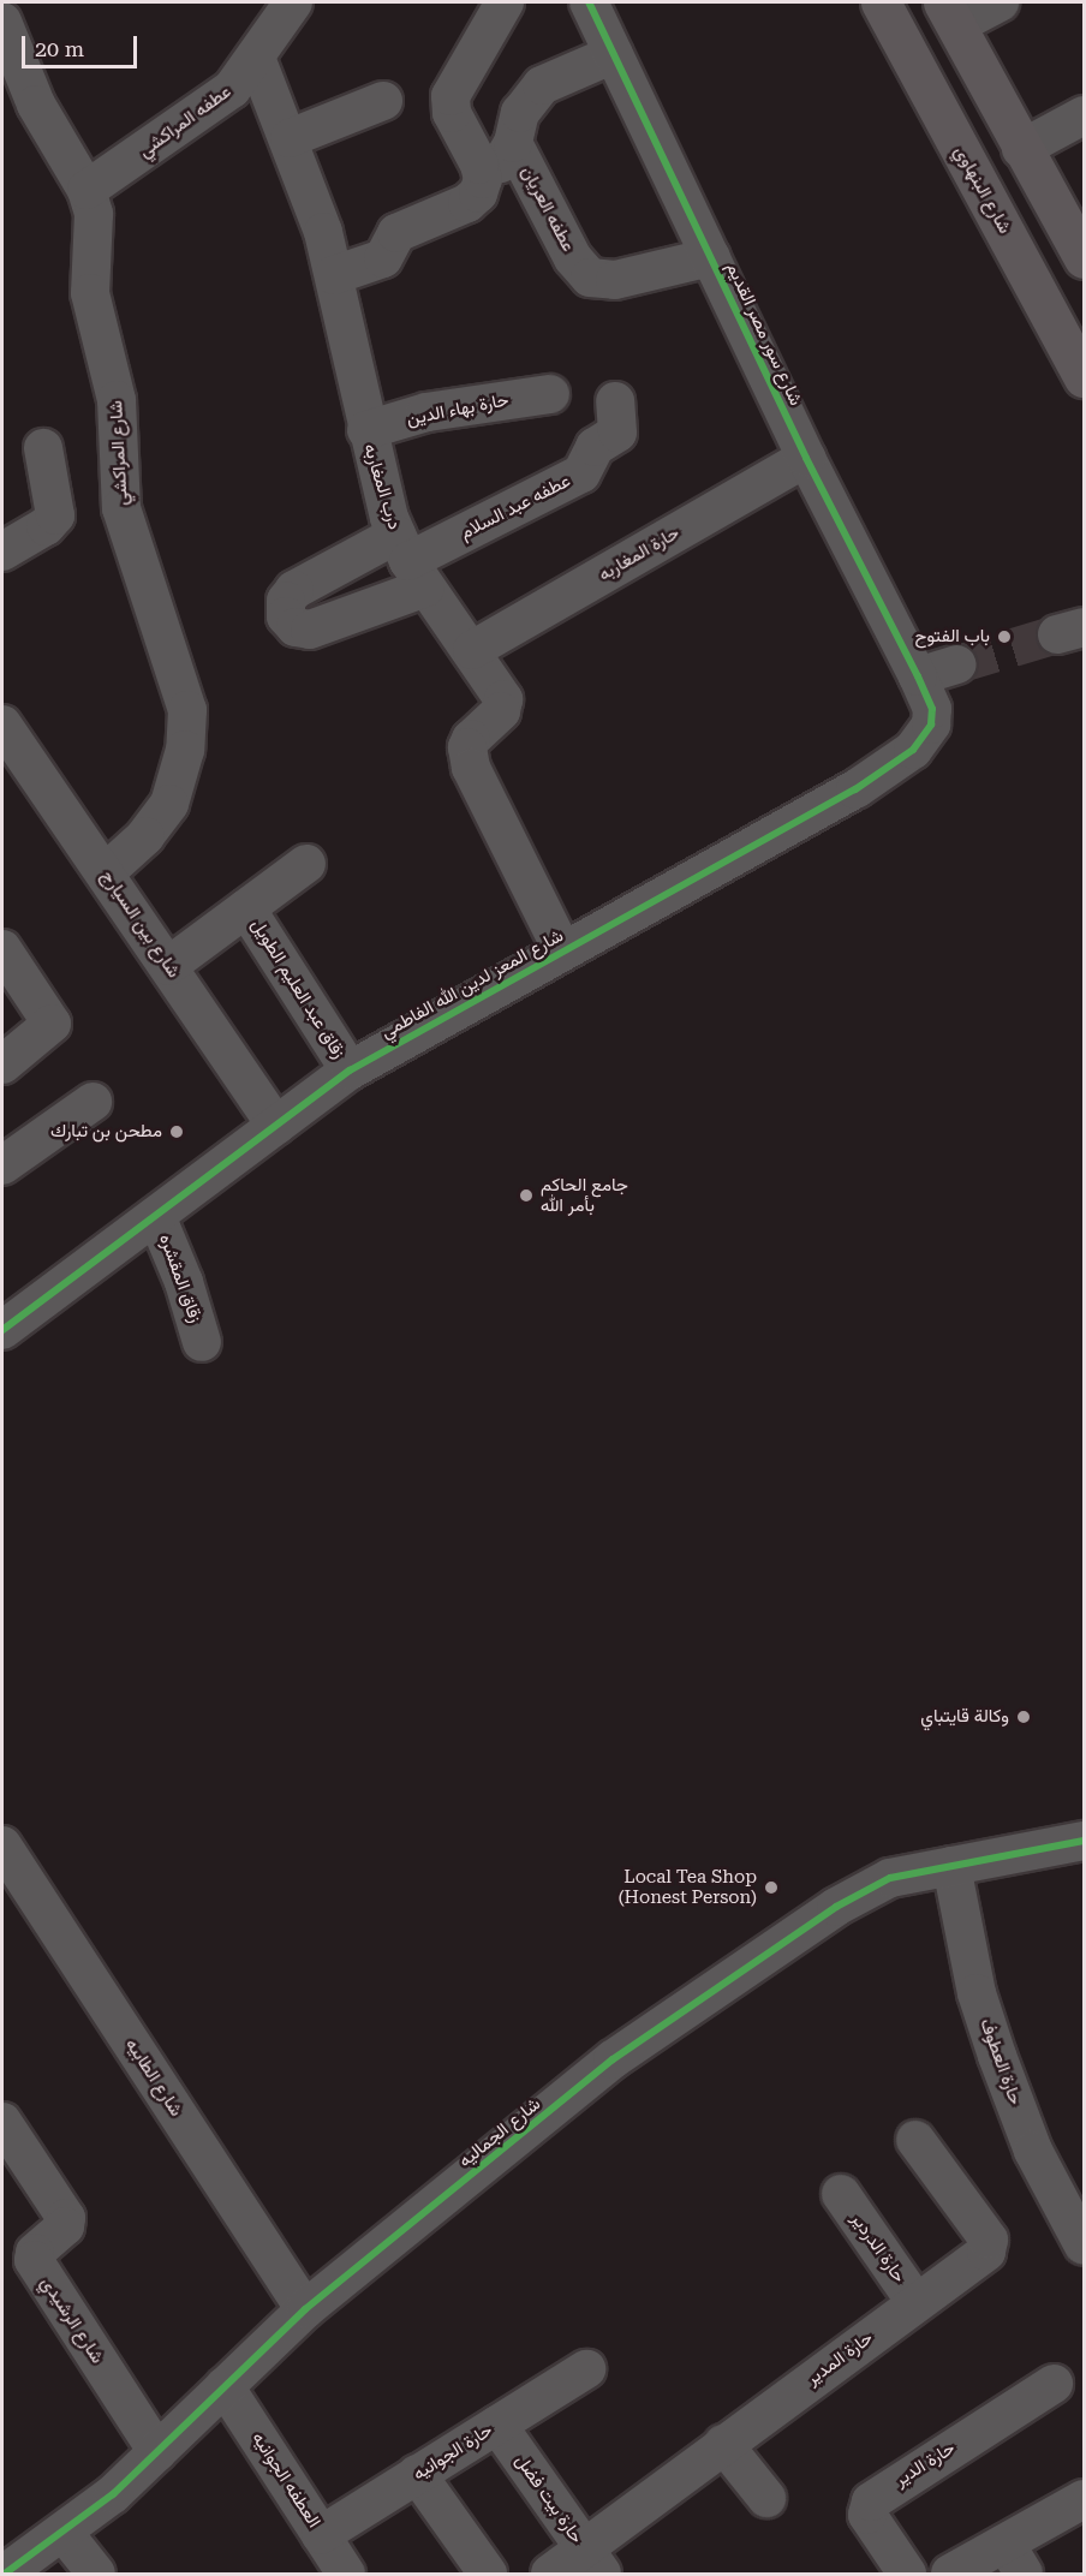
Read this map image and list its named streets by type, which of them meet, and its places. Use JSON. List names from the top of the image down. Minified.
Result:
{"streets":{"main road":["شارع البنهاوي"],"street":["عطفه المراكشي","عطفه العريان","شارع سور مصر القديم","حارة بهاء الدين","شارع المراكشي","درب المغاربه","عطفه عبد السلام","حارة المغاربه","شارع بين السيارج","شارع المعز لدين الله الفاطمي","زقاق عبد العليم الطويل","زقاق المقشره","حارة العطوف","شارع الطابيه","شارع الجماليه","حارة الدردير","شارع الرشيدي","حارة المدير","حارة الجوانيه","حارة الدير","العطفه الجوانيه","حارة بيت فضل"]},"crossings":[["عطفه المراكشي","شارع المراكشي"],["عطفه المراكشي","درب المغاربه"],["عطفه العريان","شارع سور مصر القديم"],["شارع سور مصر القديم","حارة المغاربه"],["شارع سور مصر القديم","شارع المعز لدين الله الفاطمي"],["حارة بهاء الدين","درب المغاربه"],["شارع المراكشي","شارع بين السيارج"],["درب المغاربه","عطفه عبد السلام"],["درب المغاربه","حارة المغاربه"],["درب المغاربه","شارع المعز لدين الله الفاطمي"],["شارع بين السيارج","شارع المعز لدين الله الفاطمي"],["شارع المعز لدين الله الفاطمي","زقاق عبد العليم الطويل"],["شارع المعز لدين الله الفاطمي","زقاق المقشره"],["حارة العطوف","شارع الجماليه"],["شارع الطابيه","شارع الجماليه"],["شارع الجماليه","شارع الرشيدي"],["شارع الجماليه","العطفه الجوانيه"],["حارة الدردير","حارة المدير"],["حارة المدير","حارة بيت فضل"],["حارة الجوانيه","العطفه الجوانيه"],["حارة الجوانيه","حارة بيت فضل"]],"places":["باب الفتوح","مطحن بن تبارك","جامع الحاكم بأمر الله","وكالة قايتباي","Local Tea Shop (Honest Person)"],"scale_bar":"20 m"}
